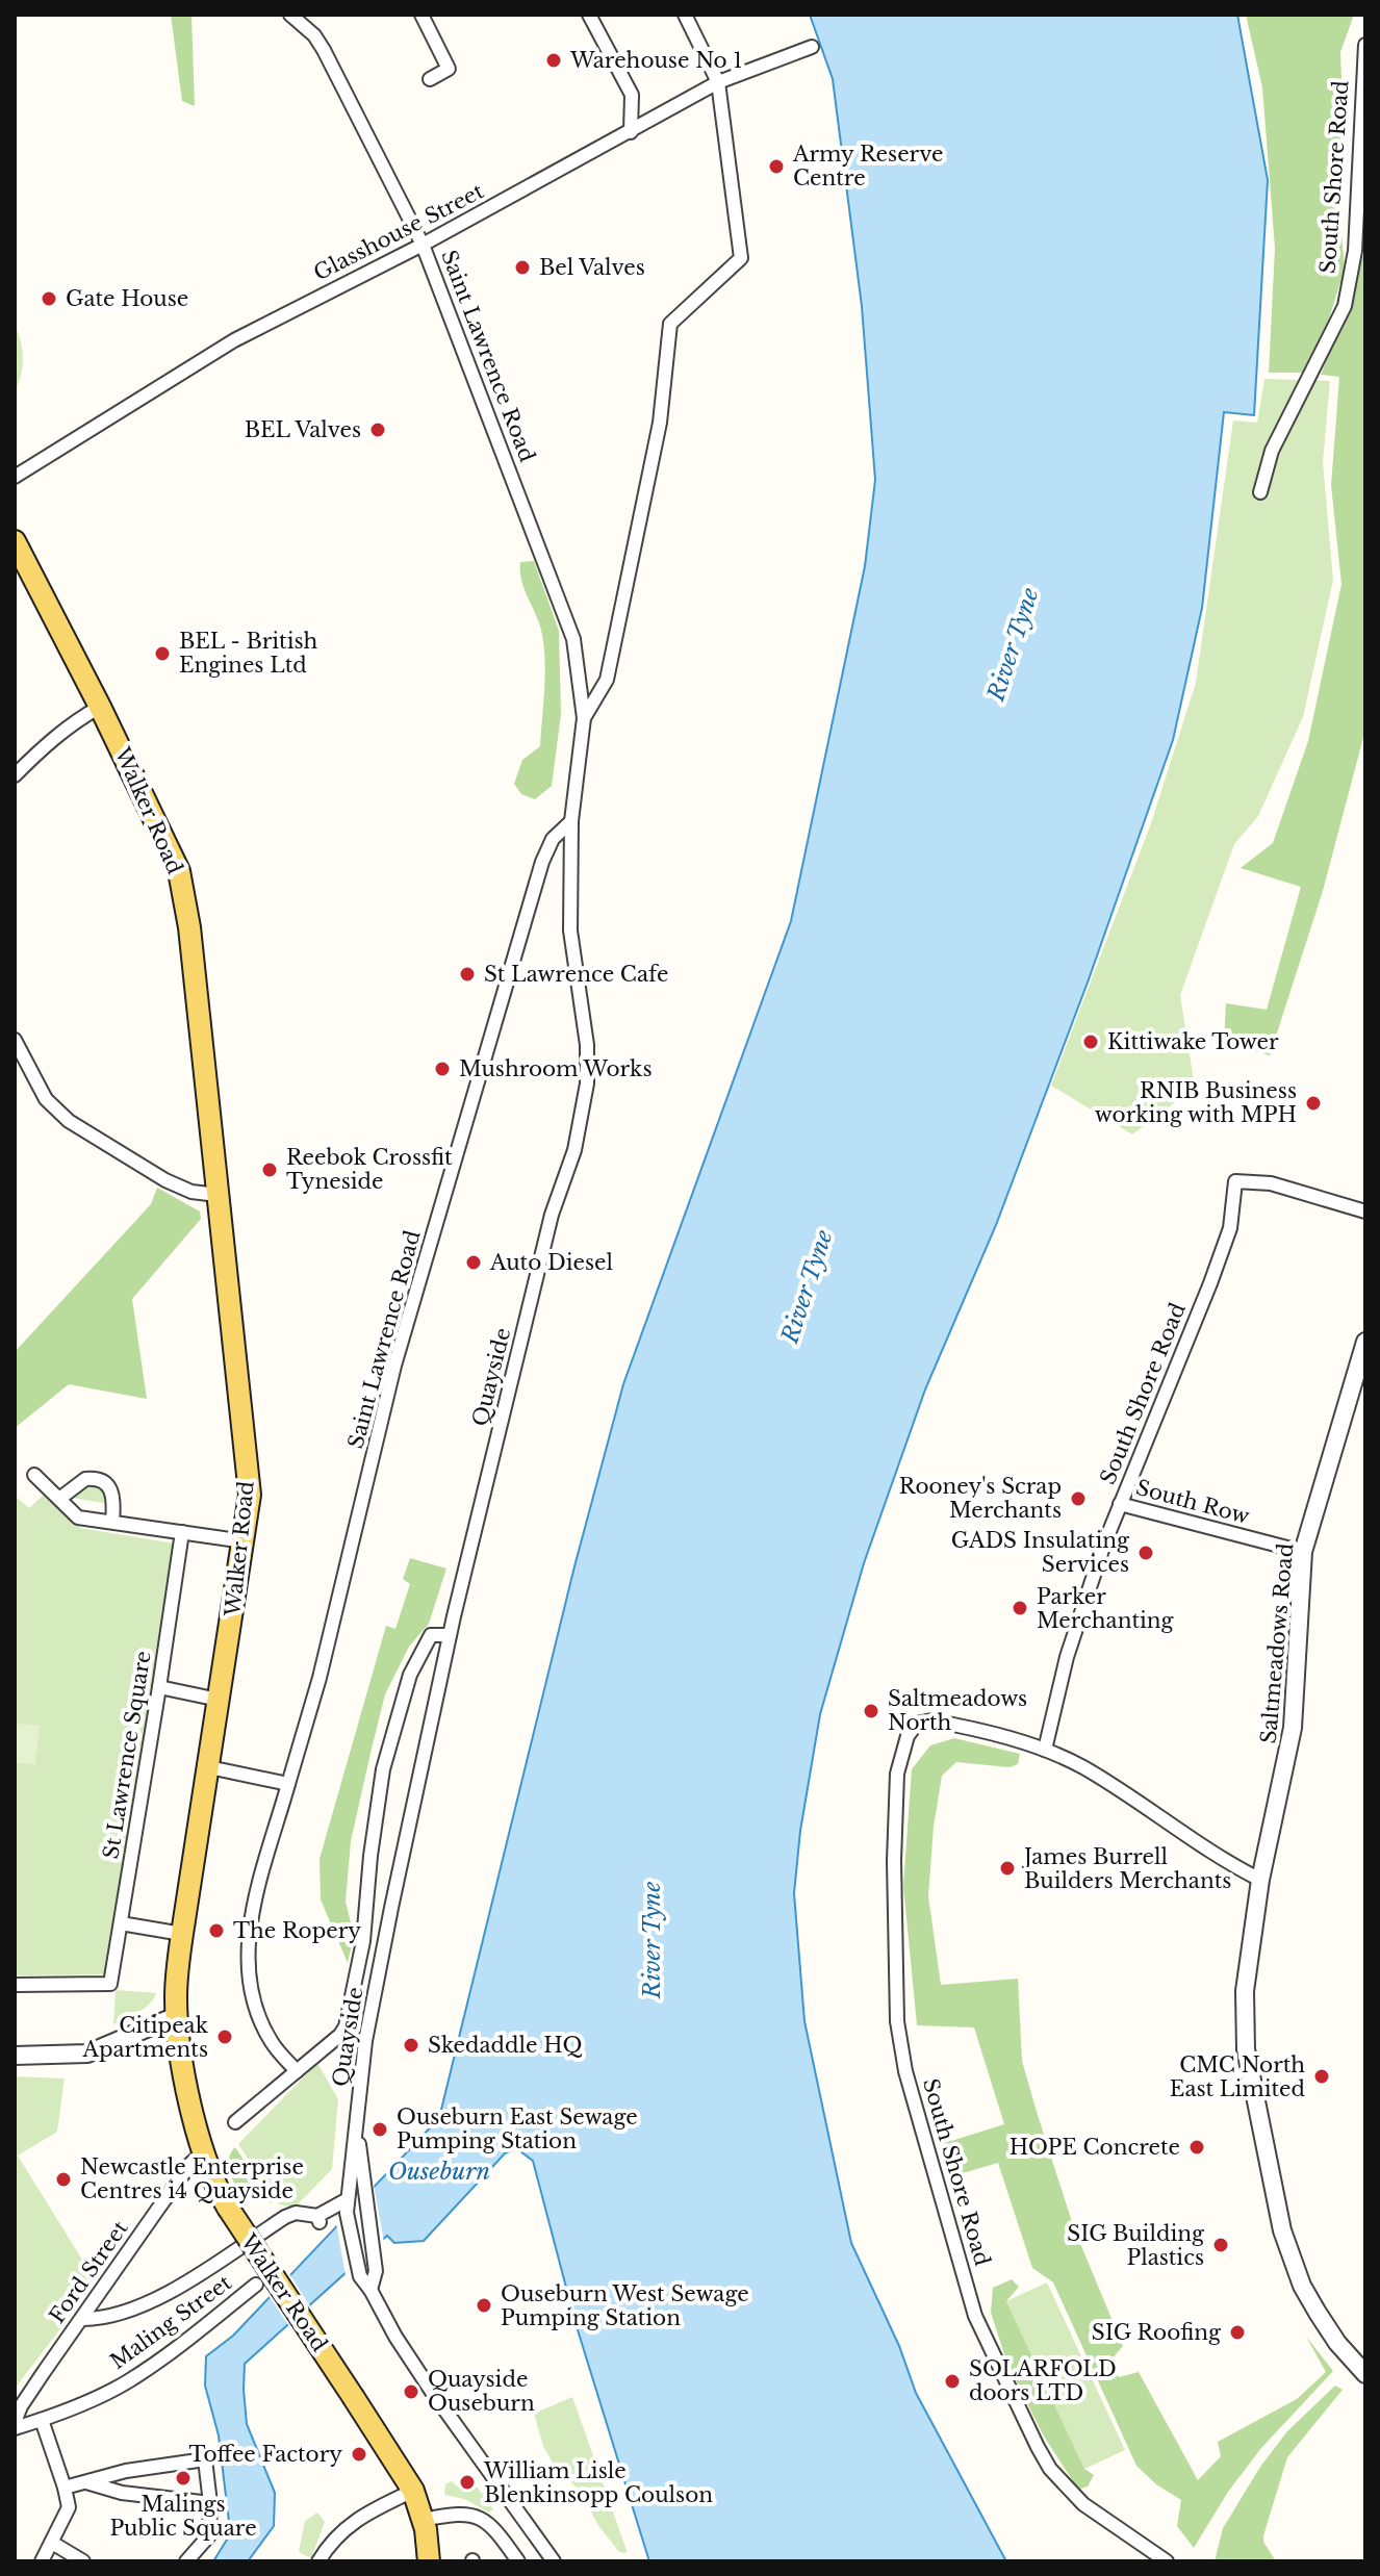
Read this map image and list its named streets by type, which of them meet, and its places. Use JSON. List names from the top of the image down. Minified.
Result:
{"streets":{"main road":["Walker Road"],"street":["South Shore Road","Glasshouse Street","Saint Lawrence Road","Quayside","South Row","Saltmeadows Road","St Lawrence Square","Ford Street","Maling Street"]},"crossings":[["South Shore Road","South Row"],["Glasshouse Street","Saint Lawrence Road"],["Saint Lawrence Road","Quayside"],["Walker Road","Ford Street"],["South Row","Saltmeadows Road"],["Ford Street","Maling Street"]],"water":["River Tyne","Ouseburn"],"places":["Warehouse No 1","Army Reserve Centre","Bel Valves","Gate House","BEL Valves","BEL - British Engines Ltd","St Lawrence Cafe","Kittiwake Tower","Mushroom Works","RNIB Business working with MPH","Reebok Crossfit Tyneside","Auto Diesel","Rooney's Scrap Merchants","GADS Insulating Services","Parker Merchanting","Saltmeadows North","James Burrell Builders Merchants","The Ropery","Citipeak Apartments","Skedaddle HQ","CMC North East Limited","Ouseburn East Sewage Pumping Station","HOPE Concrete","Newcastle Enterprise Centres i4 Quayside","SIG Building Plastics","Ouseburn West Sewage Pumping Station","SIG Roofing","SOLARFOLD doors LTD","Quayside Ouseburn","Toffee Factory","Malings Public Square","William Lisle Blenkinsopp Coulson"]}
